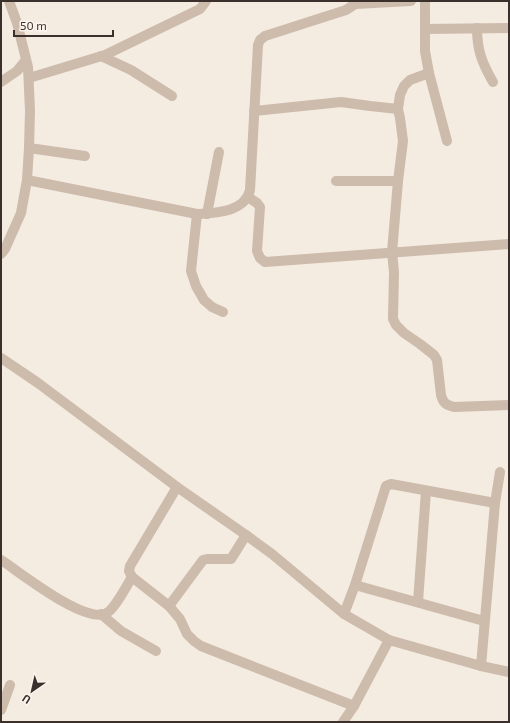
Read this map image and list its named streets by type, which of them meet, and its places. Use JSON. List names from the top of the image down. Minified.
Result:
{"scale_bar":"50 m","north":"bottom left"}
